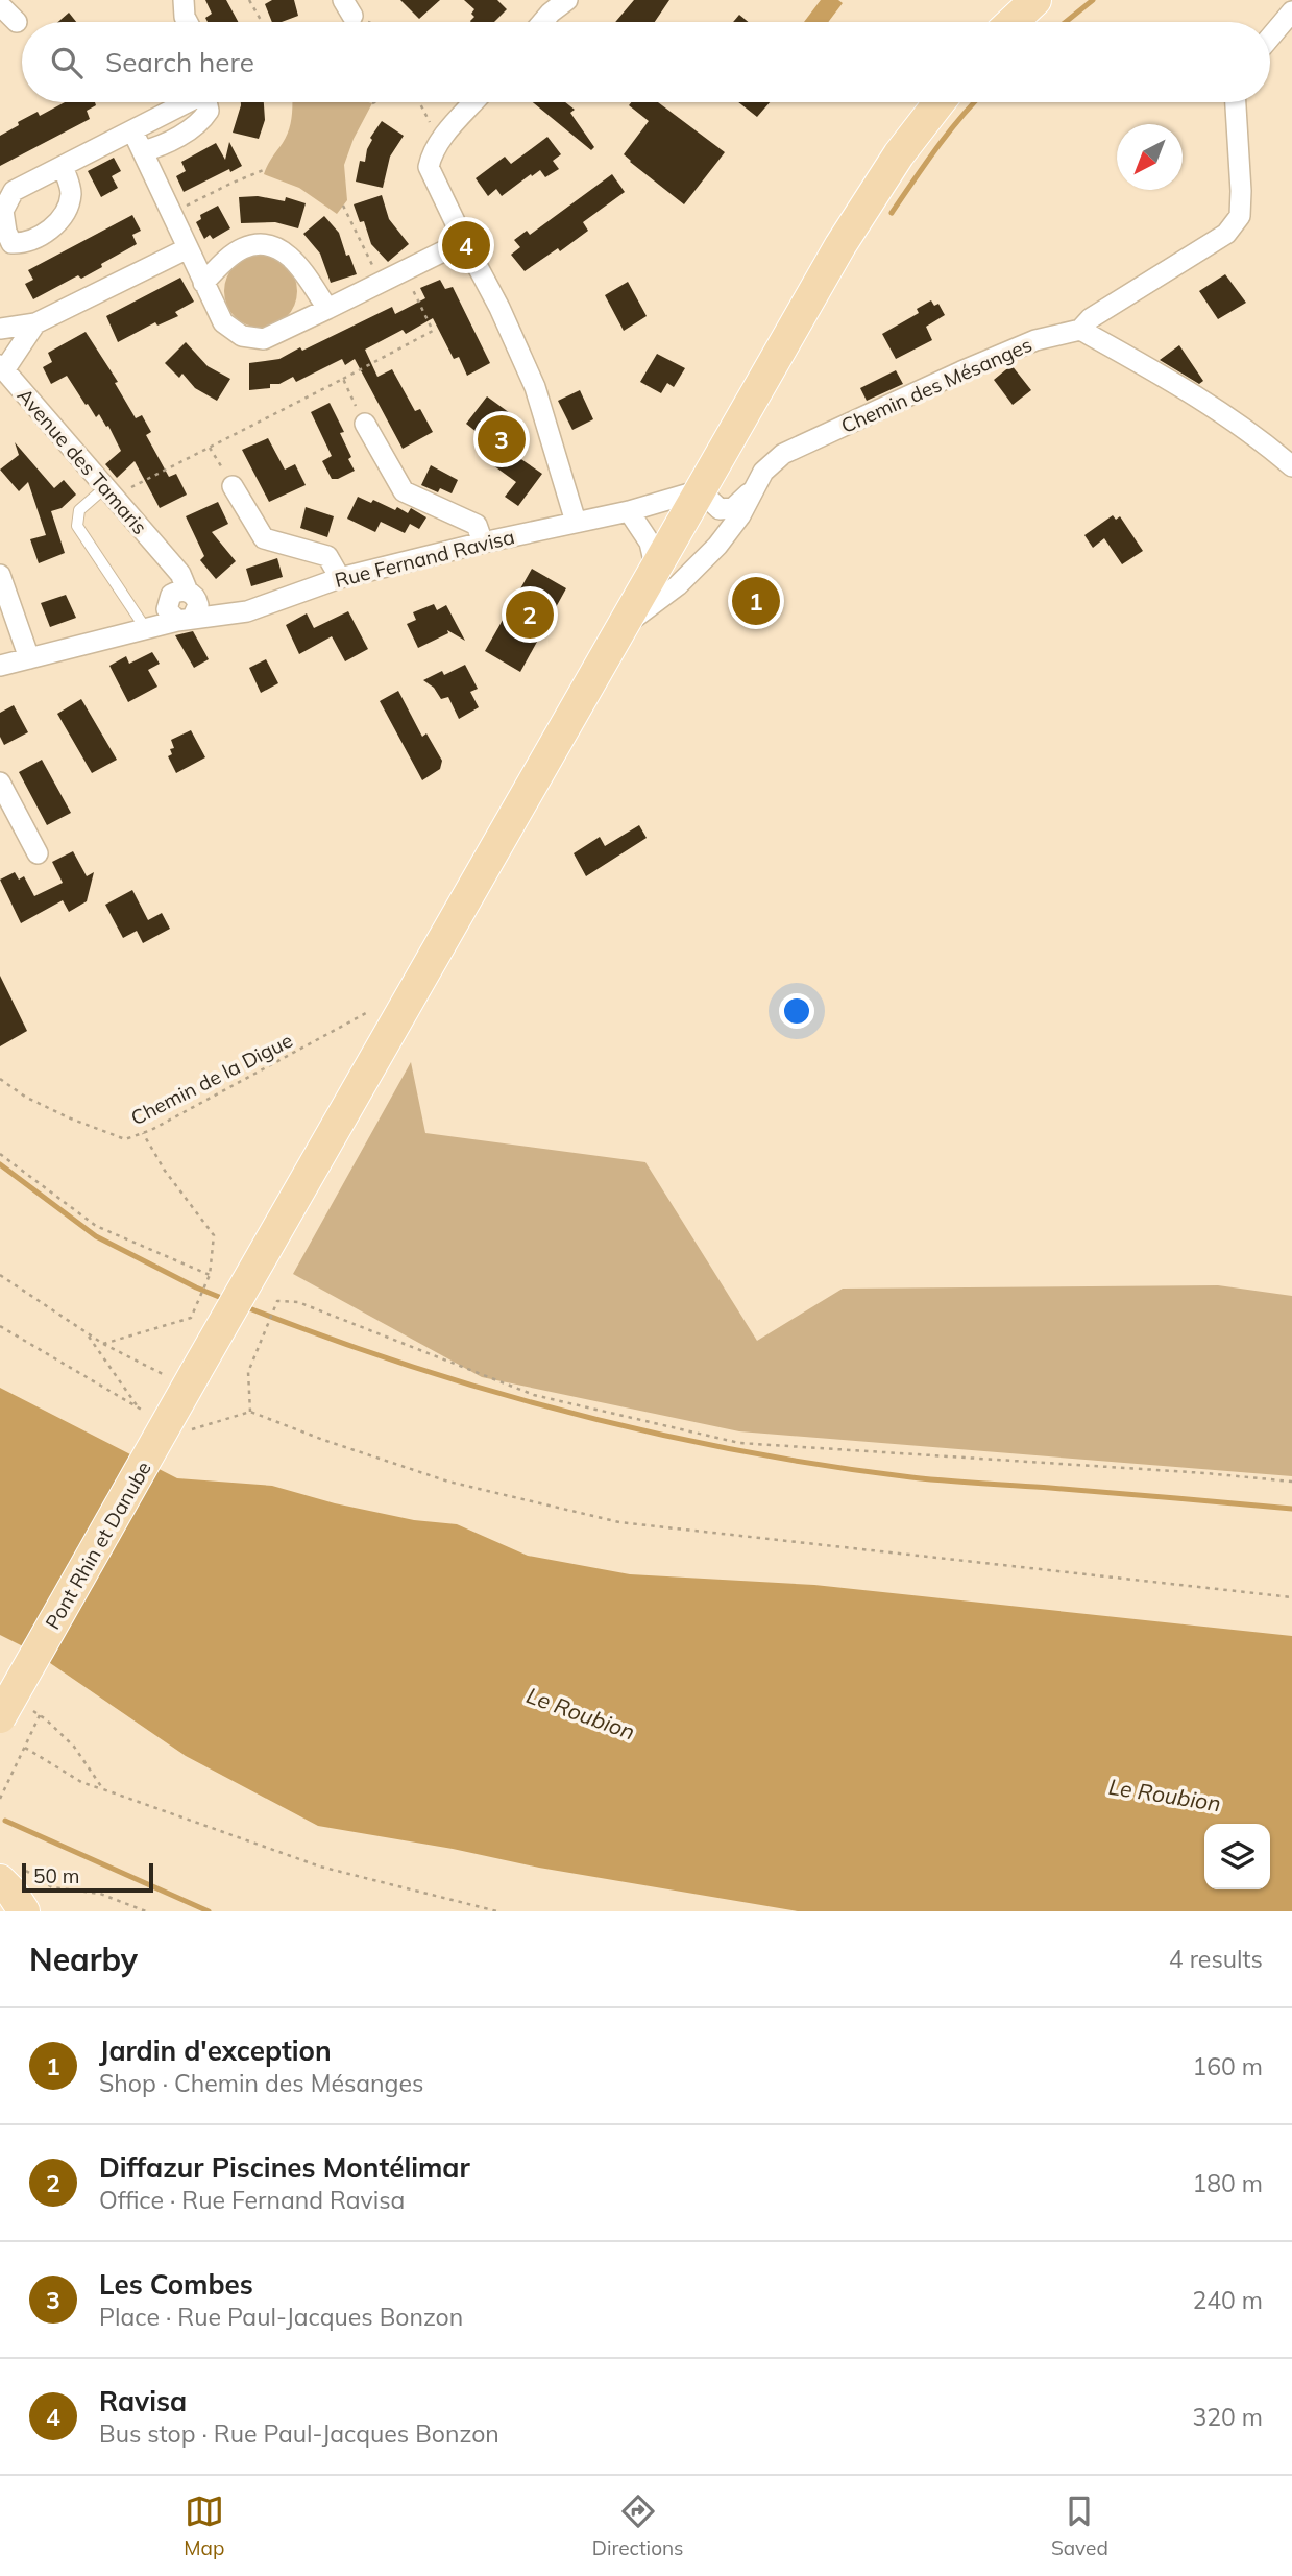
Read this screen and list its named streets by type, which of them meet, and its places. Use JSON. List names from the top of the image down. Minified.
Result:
{"streets":{"main road":["Pont Rhin et Danube"],"street":["Chemin des Mésanges","Avenue des Tamaris","Rue Fernand Ravisa"],"path":["Chemin de la Digue"]},"crossings":[["Chemin des Mésanges","Rue Fernand Ravisa"],["Chemin des Mésanges","Pont Rhin et Danube"],["Avenue des Tamaris","Rue Fernand Ravisa"],["Rue Fernand Ravisa","Pont Rhin et Danube"],["Chemin de la Digue","Pont Rhin et Danube"]],"water":["Le Roubion"],"scale_bar":"50 m","north":"bottom left","page":{"search":"Search here","pins":["4","3","1","2"],"scale":"50 m","heading":["Nearby","4 results"],"list":[{"mark":"1","name":"Jardin d'exception","note":"Shop · Chemin des Mésanges","value":"160 m"},{"mark":"2","name":"Diffazur Piscines Montélimar","note":"Office · Rue Fernand Ravisa","value":"180 m"},{"mark":"3","name":"Les Combes","note":"Place · Rue Paul-Jacques Bonzon","value":"240 m"},{"mark":"4","name":"Ravisa","note":"Bus stop · Rue Paul-Jacques Bonzon","value":"320 m"}],"nav":["Map","Directions","Saved"]}}
